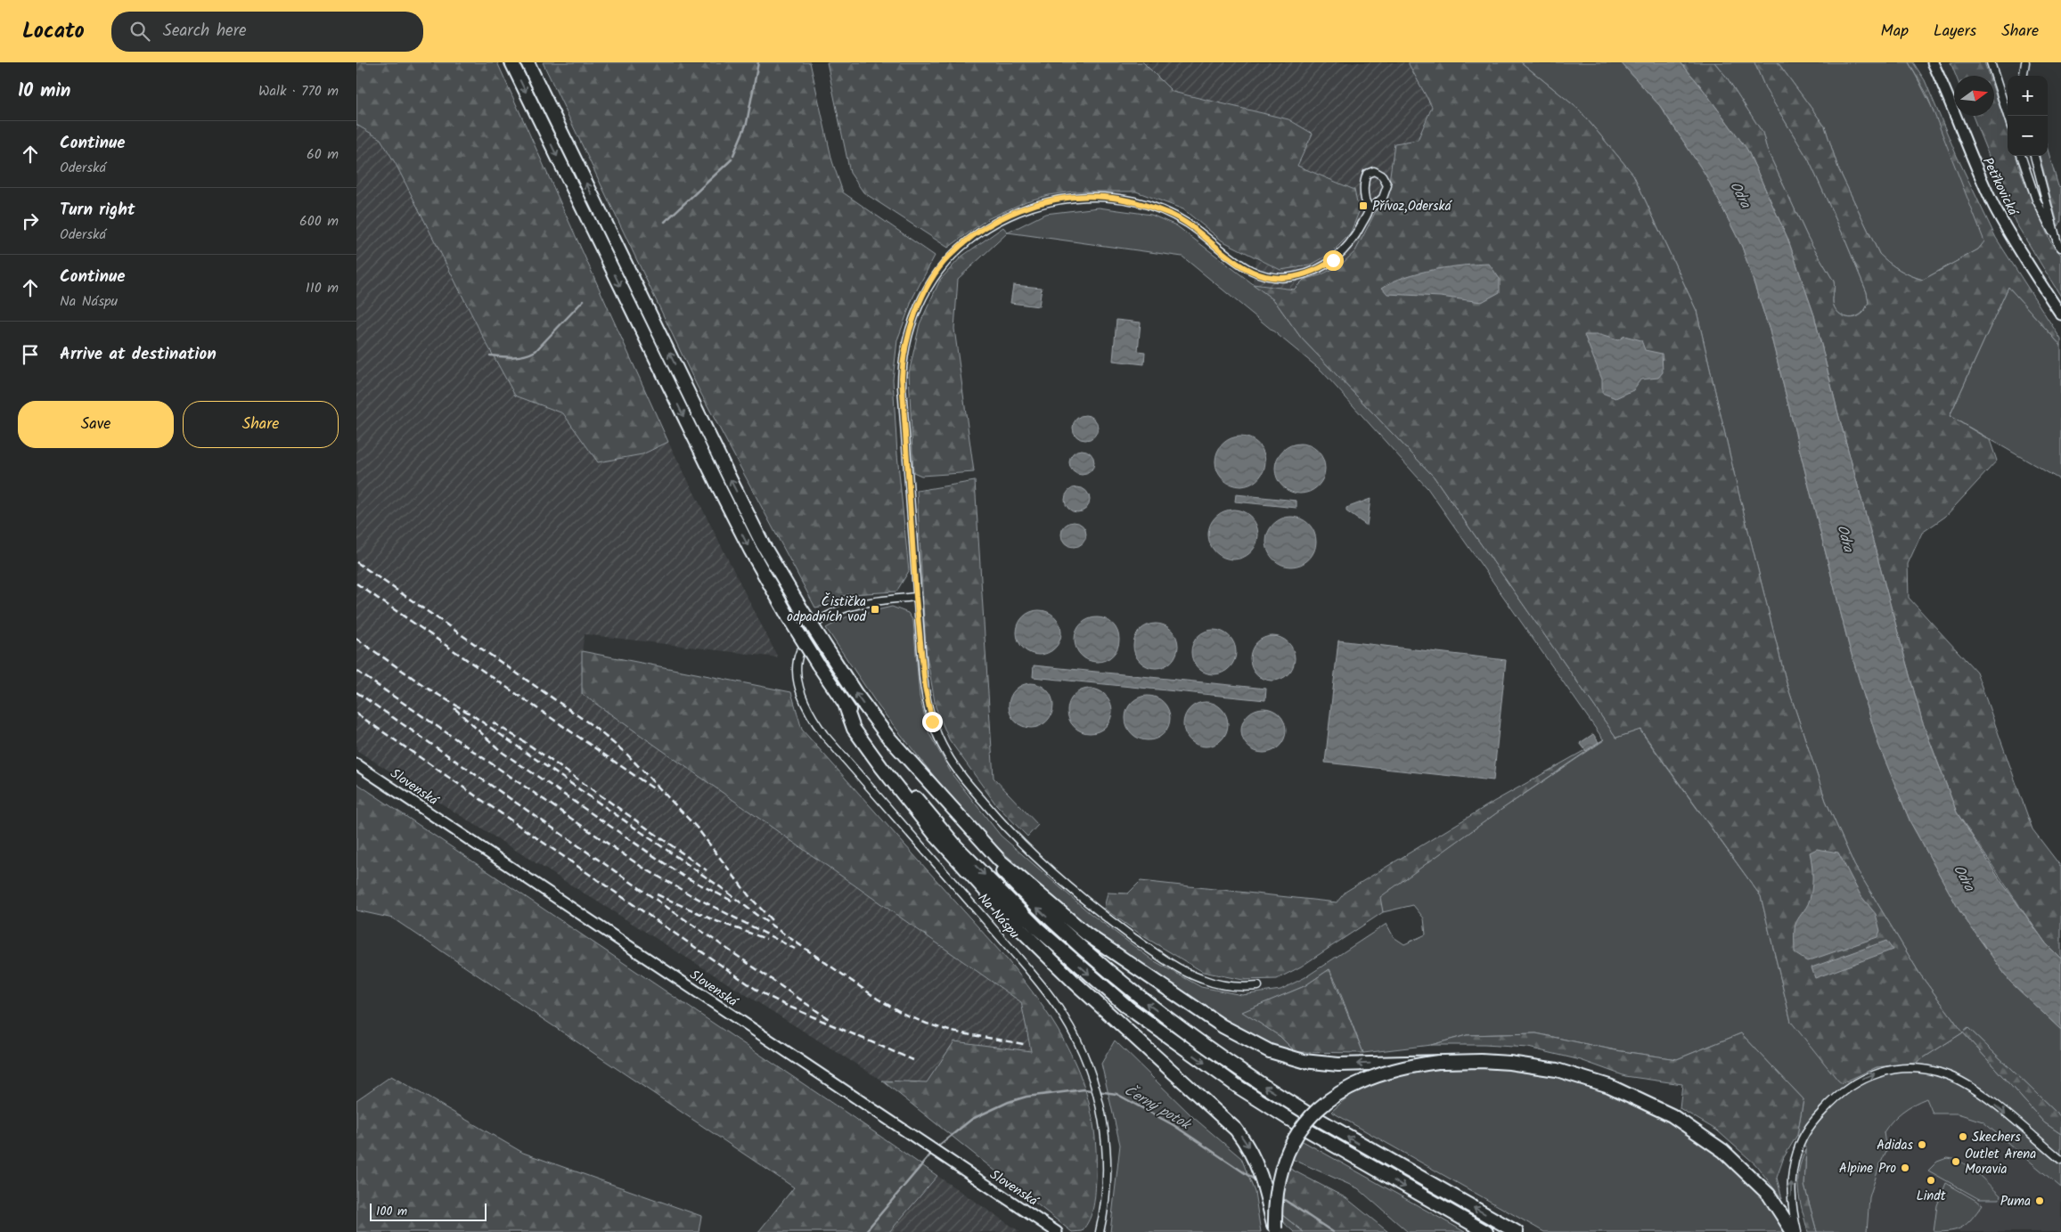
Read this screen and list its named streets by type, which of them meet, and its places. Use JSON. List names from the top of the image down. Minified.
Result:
{"streets":{"street":["Petřkovická","Slovenská","Na Náspu"]},"water":["Odra","Černý potok"],"places":{"transit":["Přívoz,Oderská","Čistička odpadních vod"],"other":["Skechers","Adidas","Outlet Arena Moravia","Alpine Pro","Lindt","Puma"]},"scale_bar":"100 m","north":"right","page":{"header":"Locato","search":"Search here","nav":["Map","Layers","Share"],"heading":["10 min","Walk · 770 m"],"map_buttons":["+","−"],"list":[["Continue","Oderská","60 m"],["Turn right","Oderská","600 m"],["Continue","Na Náspu","110 m"],"Arrive at destination"],"buttons":["Save","Share"],"scale":"100 m"}}
